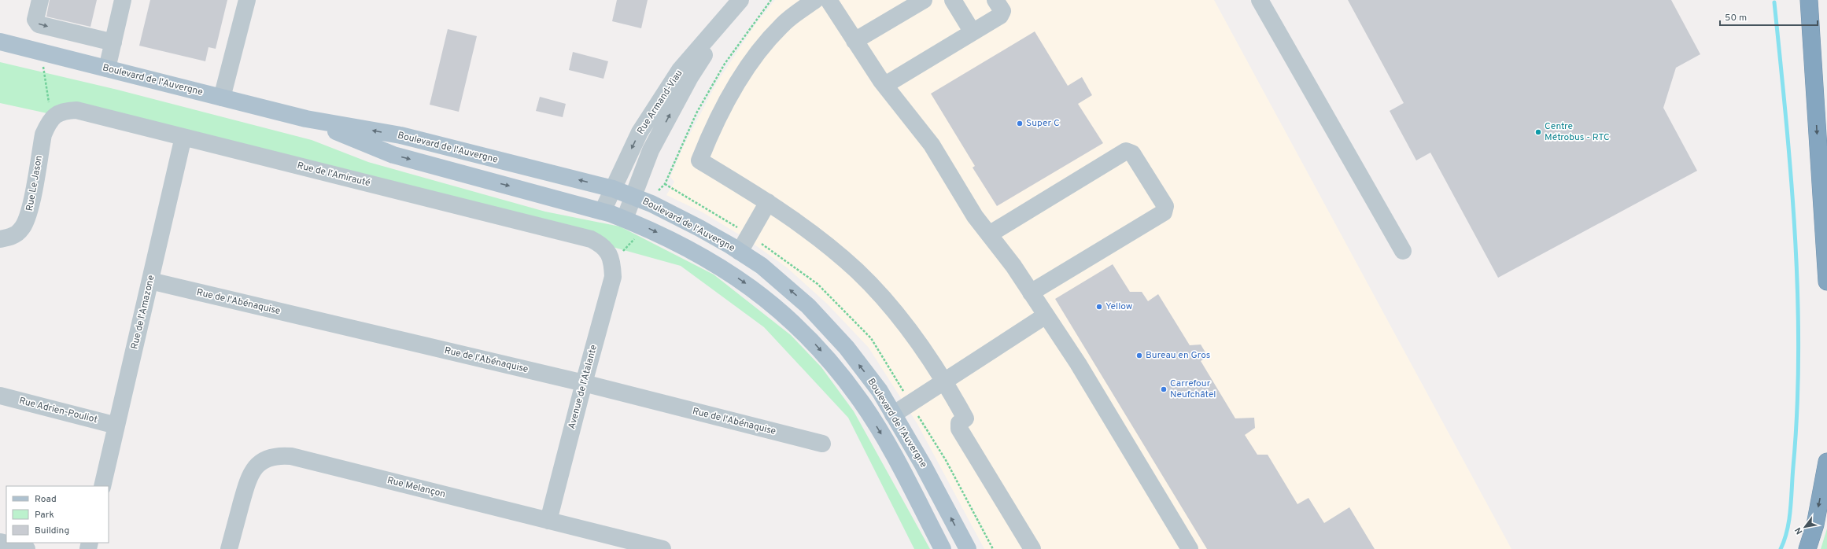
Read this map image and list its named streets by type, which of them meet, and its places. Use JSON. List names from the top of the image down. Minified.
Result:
{"streets":{"main road":["Boulevard de l'Auvergne"],"street":["Rue Armand-Viau","Rue de l'Amirauté","Rue Le Jason","Rue de l'Abénaquise","Rue de l'Amazone","Avenue de l'Atalante","Rue Adrien-Pouliot","Rue Melançon"]},"crossings":[["Boulevard de l'Auvergne","Rue Armand-Viau"],["Rue de l'Amirauté","Rue Le Jason"],["Rue de l'Amirauté","Rue de l'Amazone"],["Rue de l'Amirauté","Avenue de l'Atalante"],["Rue de l'Abénaquise","Rue de l'Amazone"],["Rue de l'Abénaquise","Avenue de l'Atalante"],["Rue de l'Amazone","Rue Adrien-Pouliot"],["Avenue de l'Atalante","Rue Melançon"]],"places":["Super C","Centre Métrobus - RTC","Yellow","Bureau en Gros","Carrefour Neufchâtel"],"legend":["Road","Park","Building"],"scale_bar":"50 m","north":"bottom left"}
